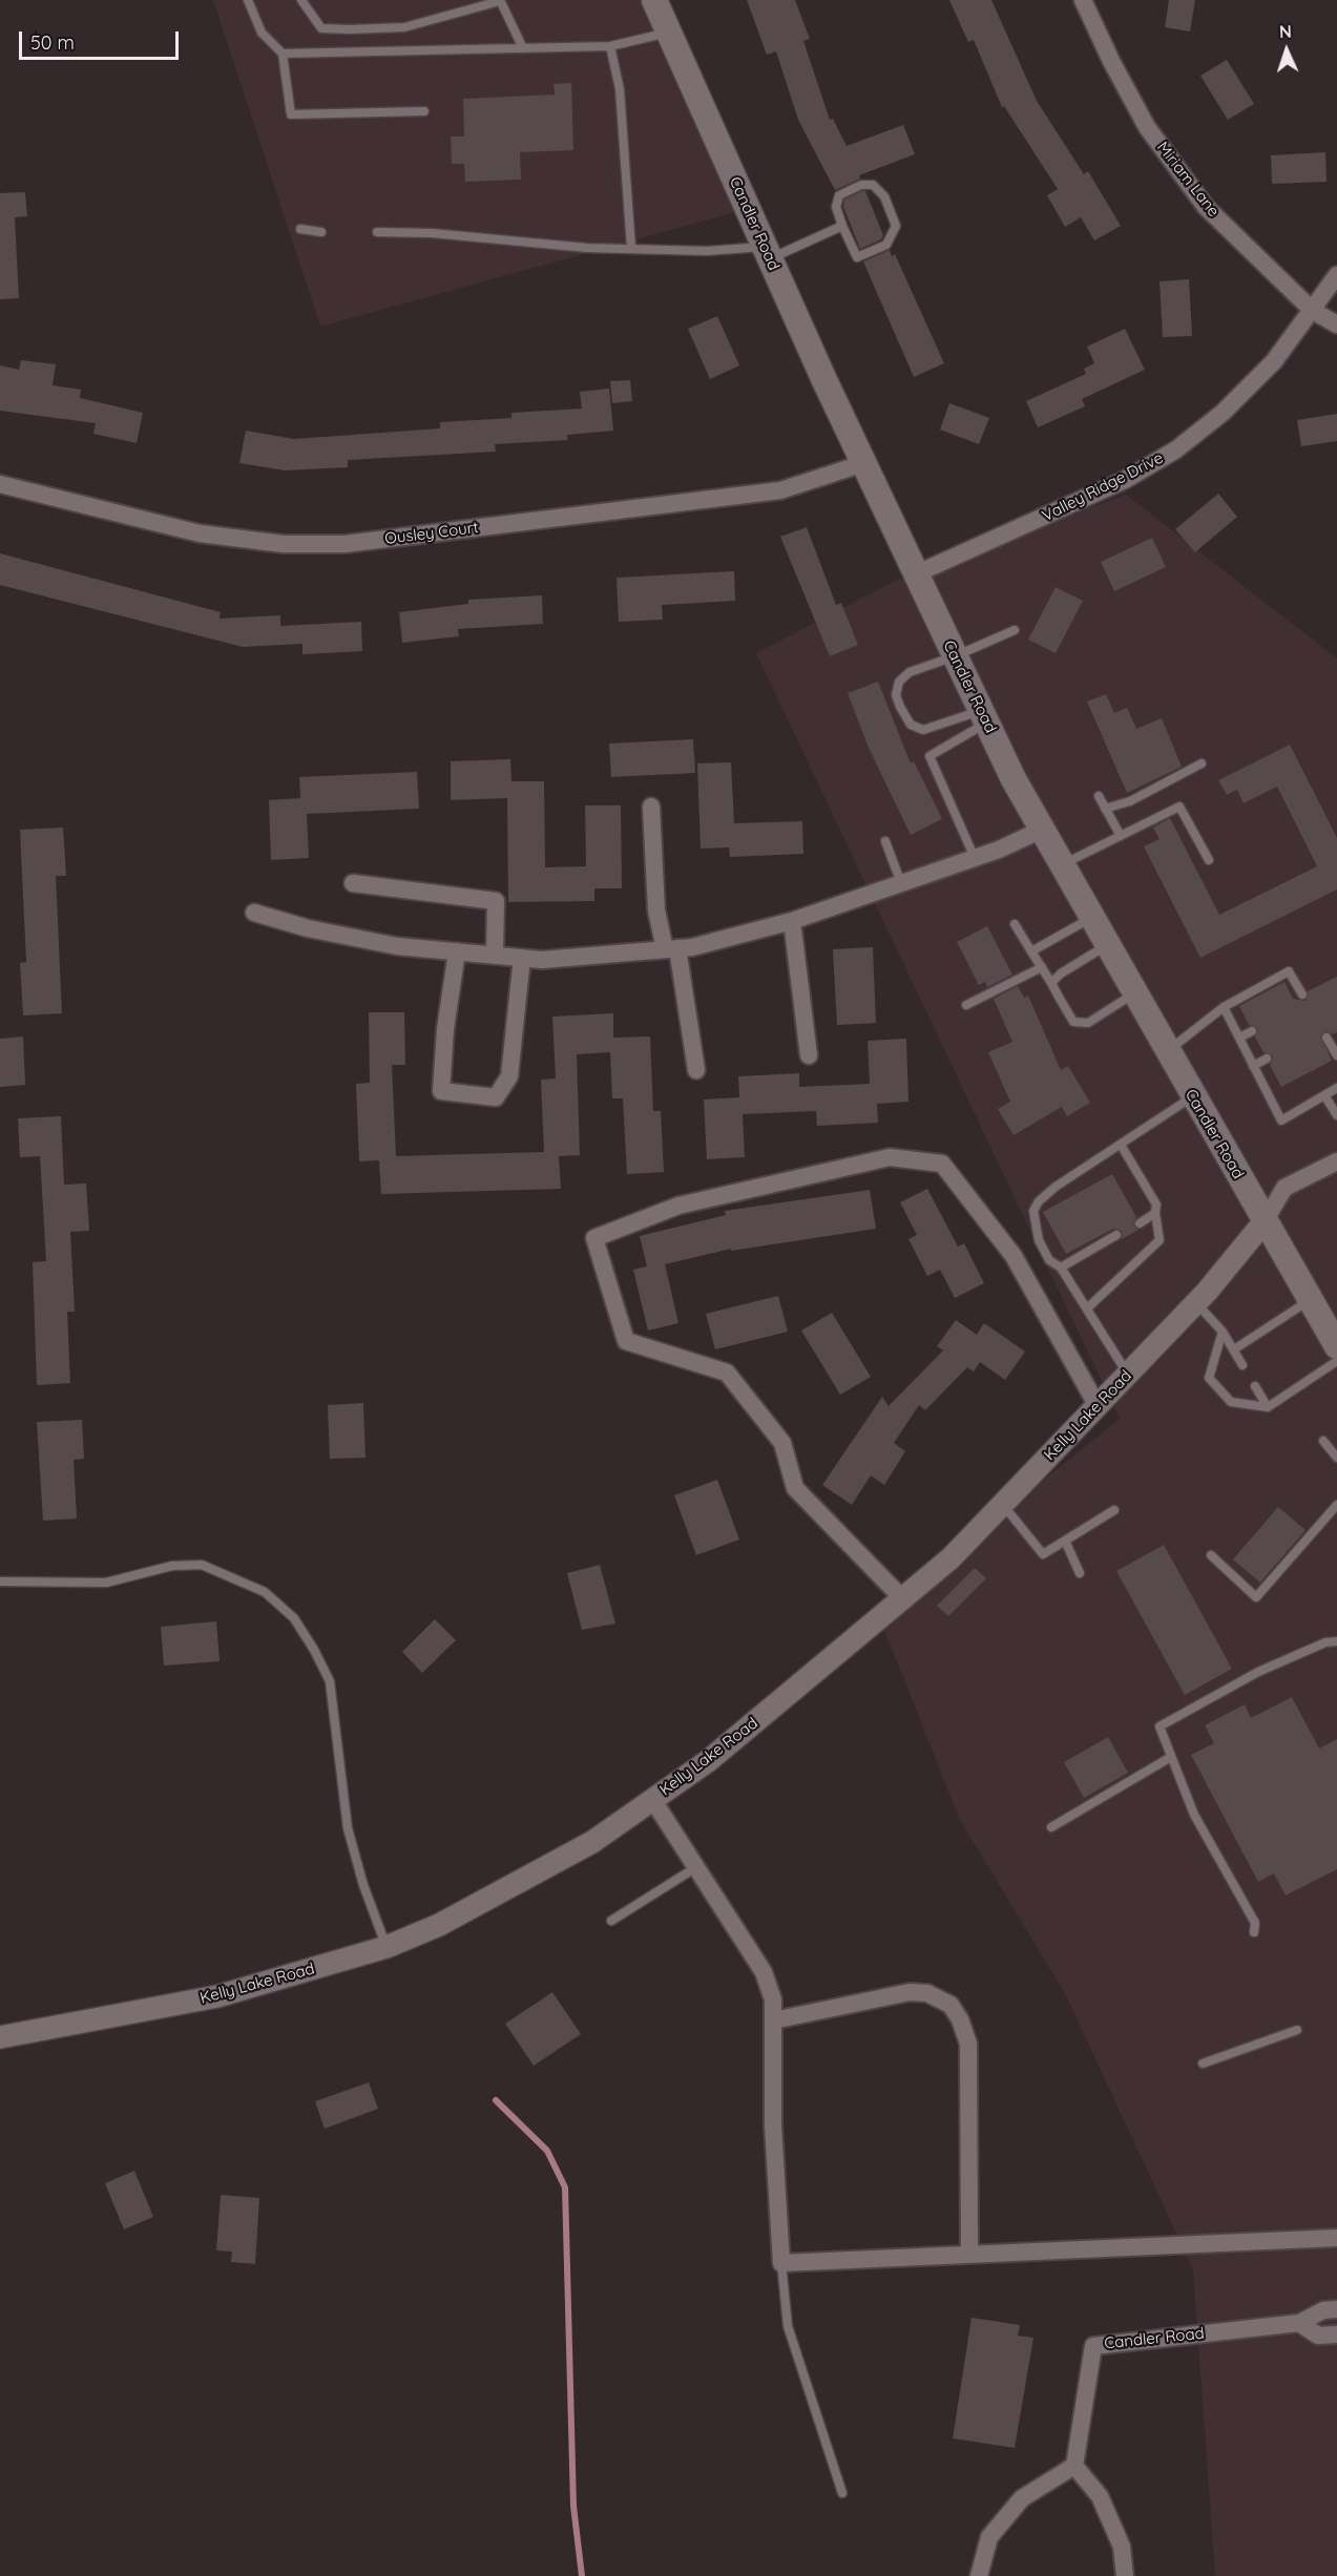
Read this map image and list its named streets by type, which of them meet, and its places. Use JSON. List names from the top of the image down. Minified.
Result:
{"streets":{"main road":["Candler Road"],"street":["Miriam Lane","Valley Ridge Drive","Ousley Court","Kelly Lake Road"]},"crossings":[["Miriam Lane","Valley Ridge Drive"],["Candler Road","Valley Ridge Drive"],["Candler Road","Ousley Court"],["Candler Road","Kelly Lake Road"]],"scale_bar":"50 m","north":"top"}
